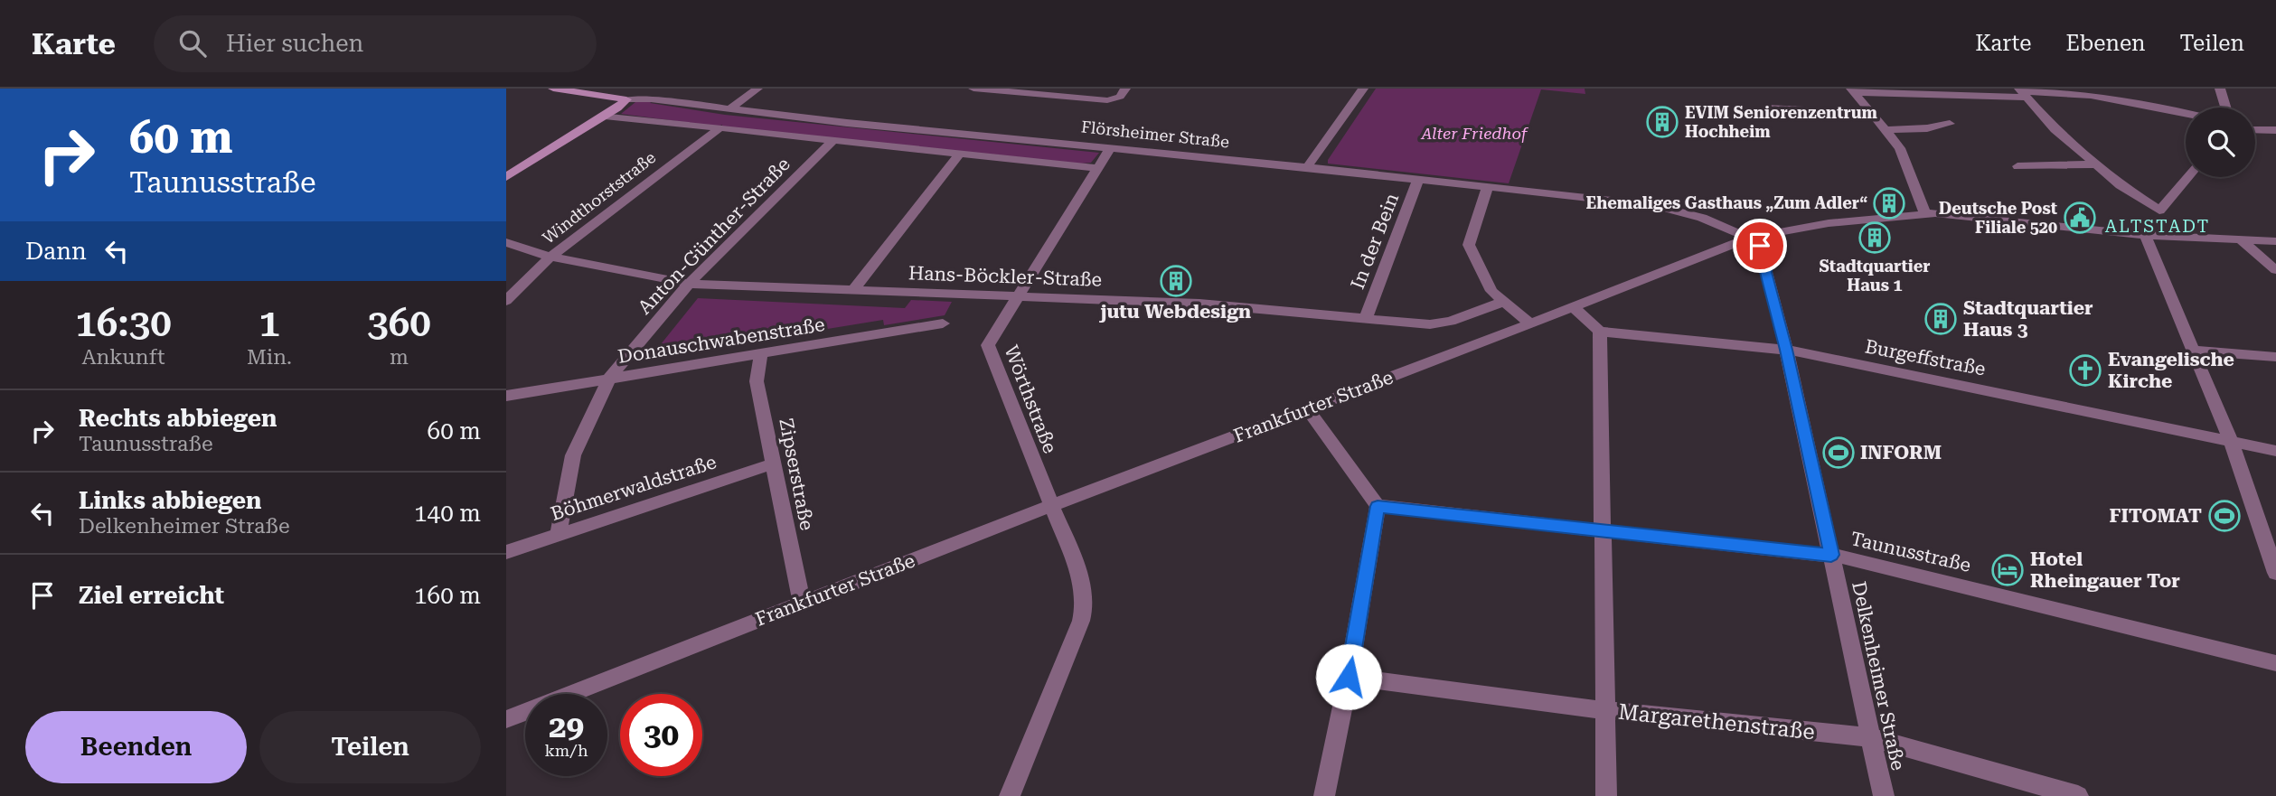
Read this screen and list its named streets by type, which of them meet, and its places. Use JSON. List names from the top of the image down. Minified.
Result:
{"streets":{"main road":["Flörsheimer Straße"],"street":["Windthorststraße","Anton-Günther-Straße","In der Bein","Hans-Böckler-Straße","Donauschwabenstraße","Burgeffstraße","Wörthstraße","Frankfurter Straße","Zipserstraße","Böhmerwaldstraße","Taunusstraße","Delkenheimer Straße","Margarethenstraße"]},"crossings":[["Flörsheimer Straße","In der Bein"],["Flörsheimer Straße","Wörthstraße"],["Flörsheimer Straße","Frankfurter Straße"],["Flörsheimer Straße","Delkenheimer Straße"],["Windthorststraße","Hans-Böckler-Straße"],["Anton-Günther-Straße","Hans-Böckler-Straße"],["Anton-Günther-Straße","Donauschwabenstraße"],["Anton-Günther-Straße","Böhmerwaldstraße"],["In der Bein","Hans-Böckler-Straße"],["Hans-Böckler-Straße","Wörthstraße"],["Donauschwabenstraße","Zipserstraße"],["Burgeffstraße","Delkenheimer Straße"],["Wörthstraße","Frankfurter Straße"],["Frankfurter Straße","Zipserstraße"],["Frankfurter Straße","Delkenheimer Straße"],["Zipserstraße","Böhmerwaldstraße"],["Taunusstraße","Delkenheimer Straße"],["Delkenheimer Straße","Margarethenstraße"]],"districts":["ALTSTADT"],"parks":["Alter Friedhof"],"places":{"building":["EVIM Seniorenzentrum Hochheim","Ehemaliges Gasthaus „Zum Adler“","Stadtquartier Haus 1","jutu Webdesign","Stadtquartier Haus 3"],"public building":["Deutsche Post Filiale 520"],"church":["Evangelische Kirche"],"sports":["INFORM","FITOMAT"],"hotel":["Hotel Rheingauer Tor"]},"page":{"header":"Karte","search":"Hier suchen","nav":["Karte","Ebenen","Teilen"],"turn":["60 m","Taunusstraße"],"then":"Dann","eta":["16:30","Ankunft","1","Min.","360","m"],"list":[{"name":"Rechts abbiegen","note":"Taunusstraße","value":"60 m"},{"name":"Links abbiegen","note":"Delkenheimer Straße","value":"140 m"},{"name":"Ziel erreicht","value":"160 m"}],"speed":"29 km/h","limit":"30","buttons":["Beenden","Teilen"]}}
